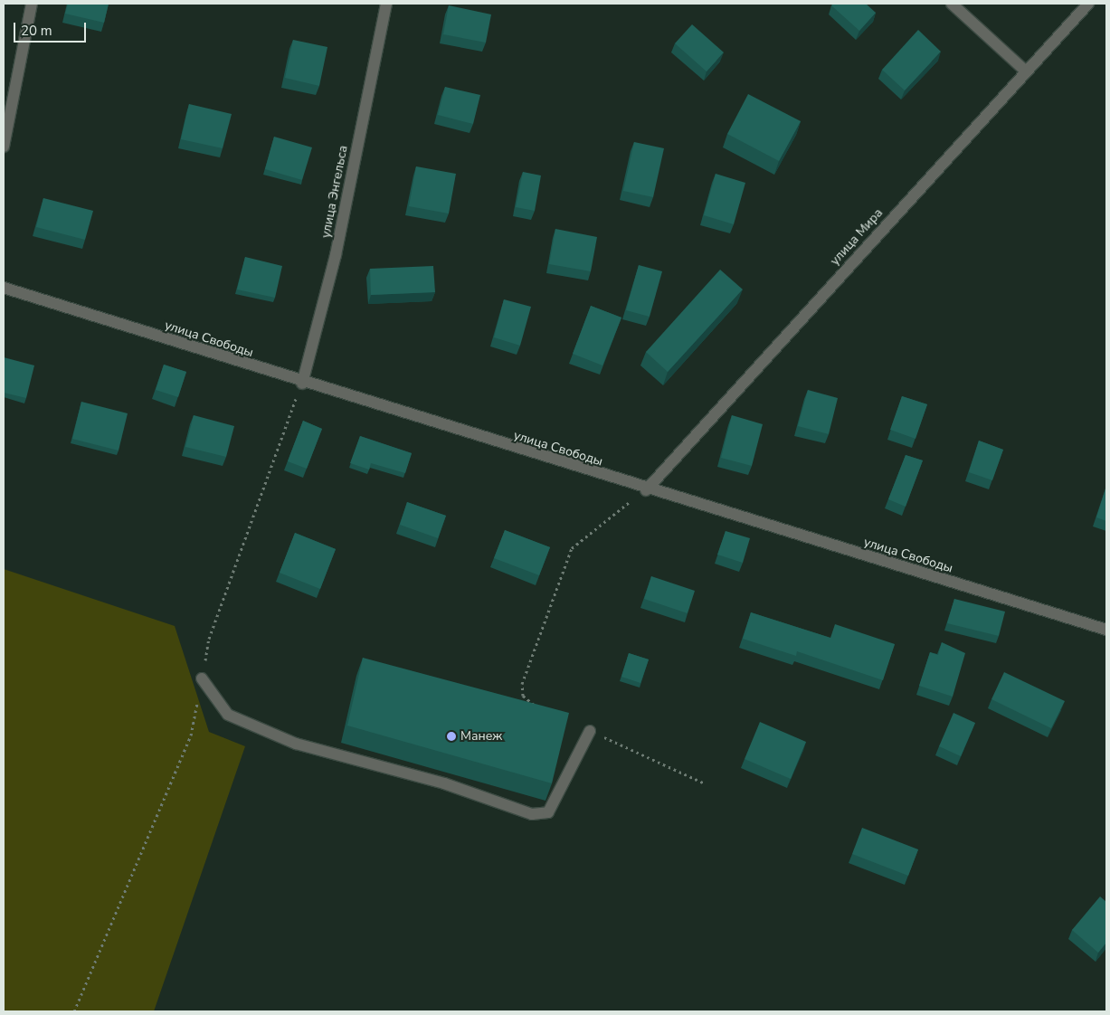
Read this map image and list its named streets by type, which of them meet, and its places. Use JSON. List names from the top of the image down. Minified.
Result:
{"streets":{"street":["улица Энгельса","улица Мира","улица Свободы"]},"crossings":[["улица Энгельса","улица Свободы"],["улица Мира","улица Свободы"]],"places":["Манеж"],"scale_bar":"20 m"}
